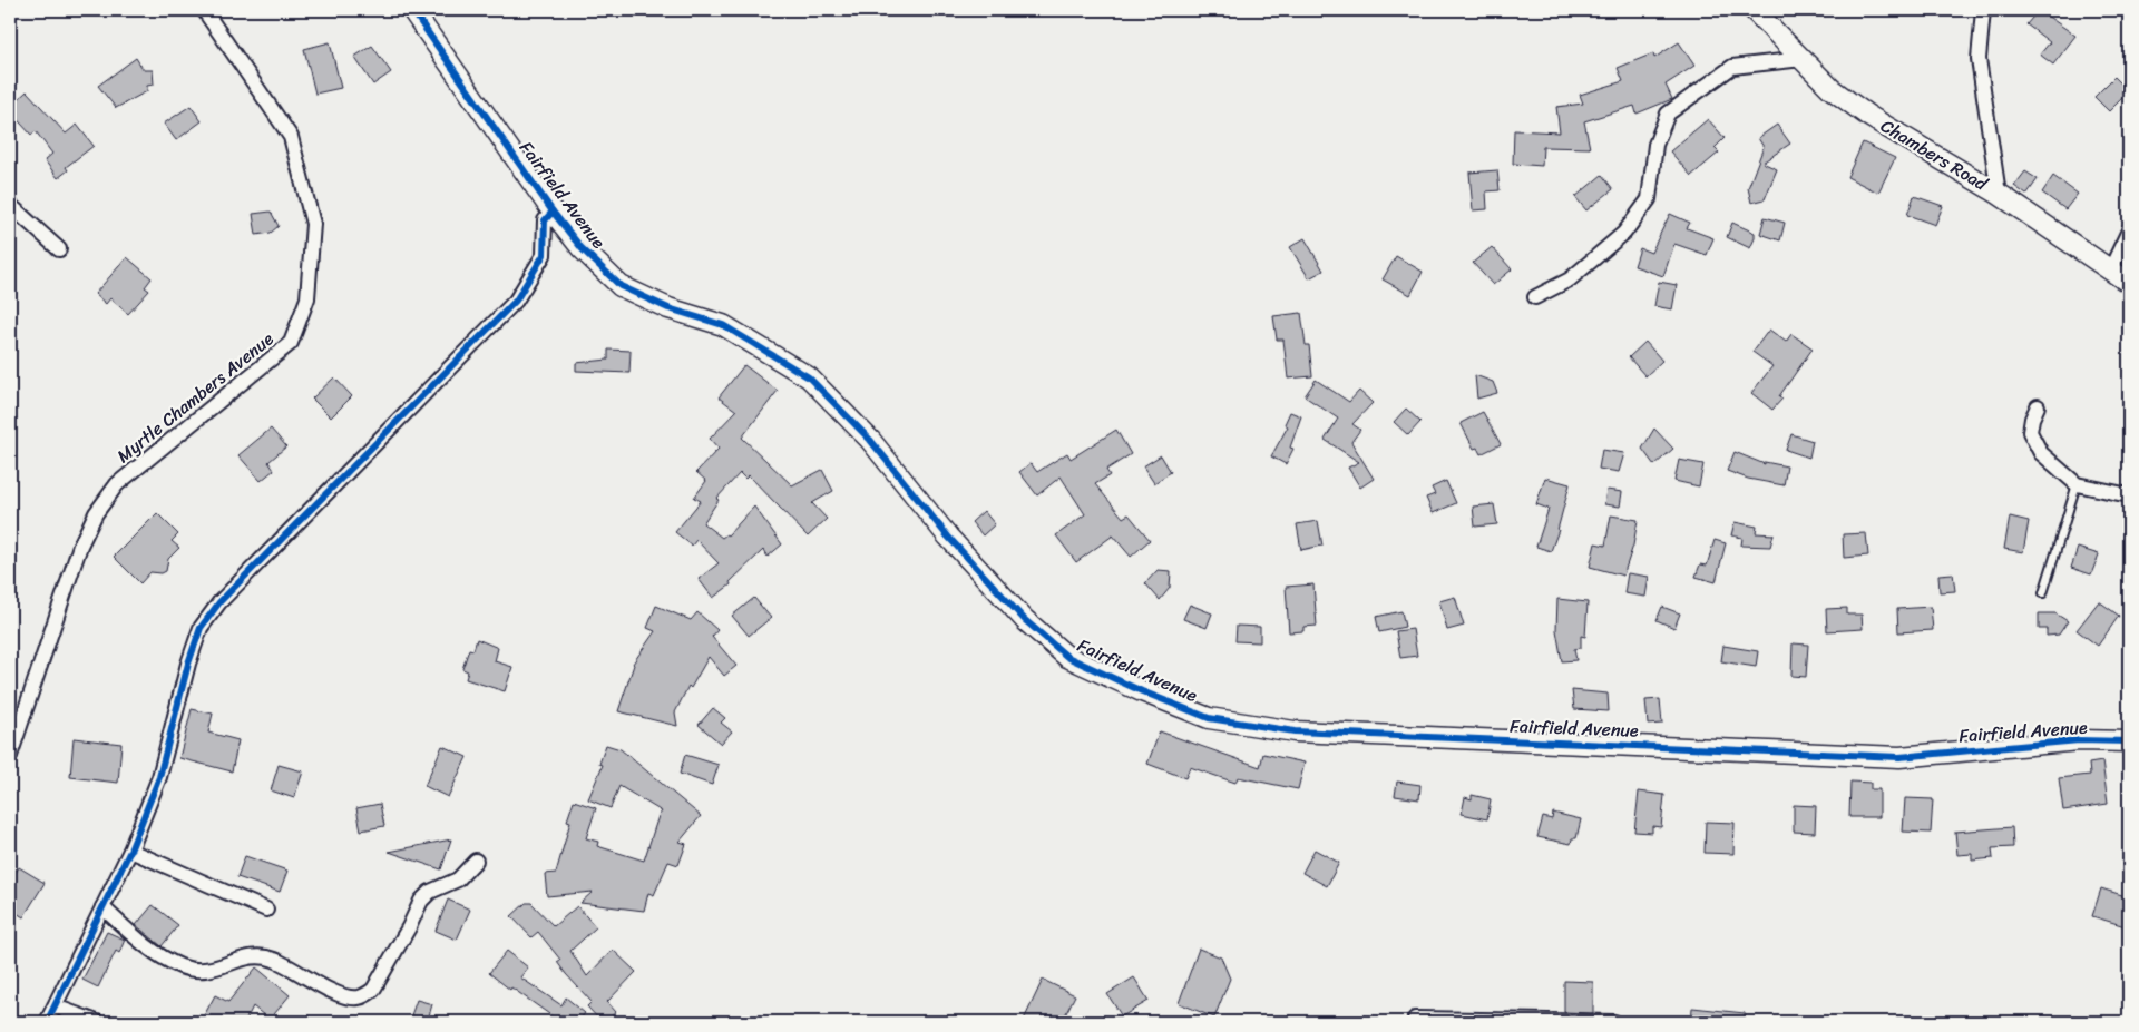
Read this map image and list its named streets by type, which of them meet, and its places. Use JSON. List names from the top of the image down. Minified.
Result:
{"streets":{"street":["Chambers Road","Fairfield Avenue","Myrtle Chambers Avenue"]}}
